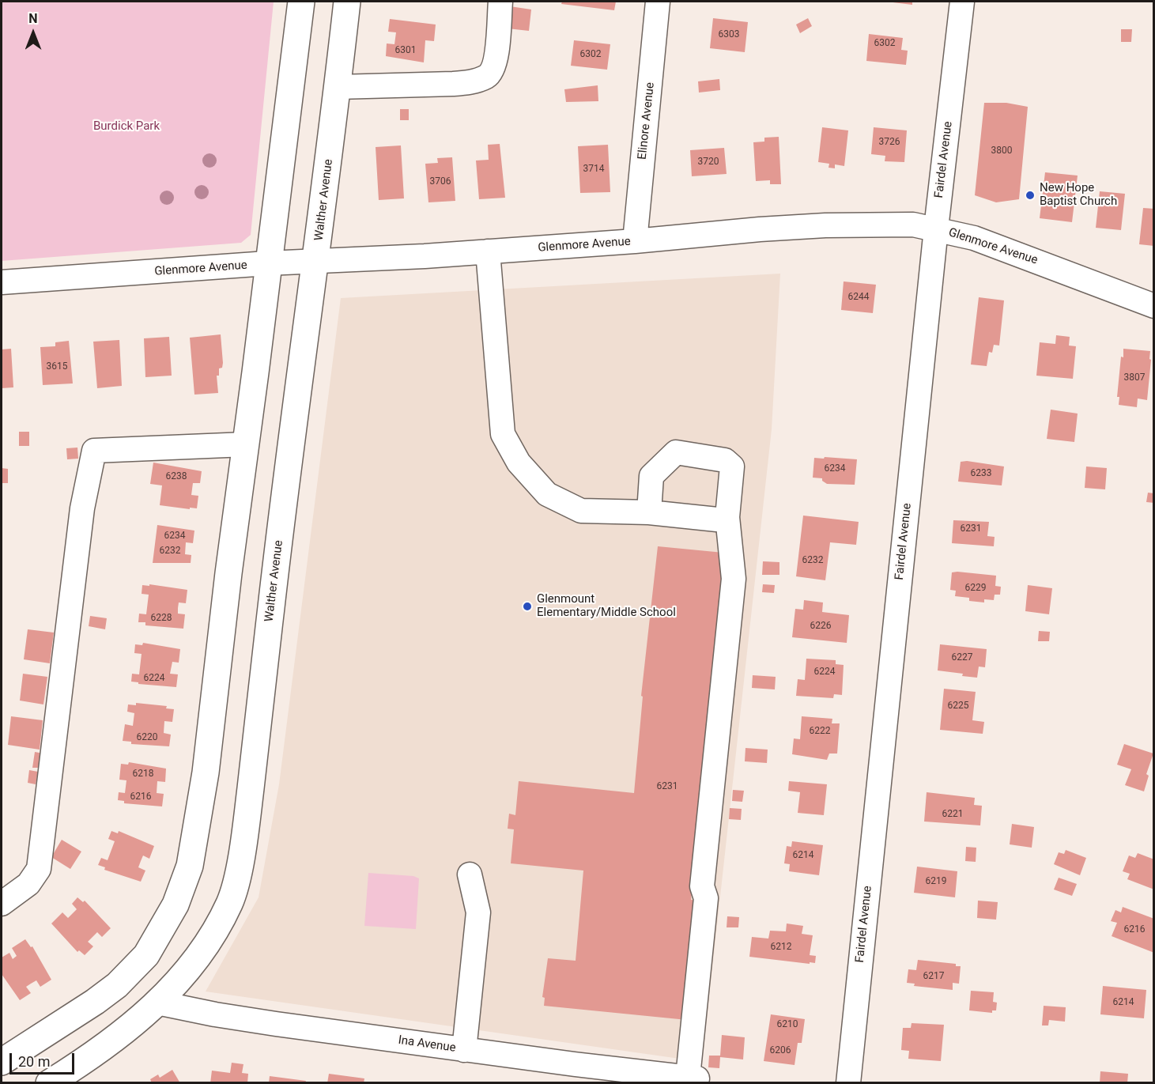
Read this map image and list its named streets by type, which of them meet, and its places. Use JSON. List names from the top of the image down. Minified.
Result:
{"streets":{"main road":["Walther Avenue"],"street":["Elinore Avenue","Fairdel Avenue","Glenmore Avenue","Ina Avenue"]},"crossings":[["Elinore Avenue","Glenmore Avenue"],["Fairdel Avenue","Glenmore Avenue"],["Walther Avenue","Glenmore Avenue"],["Walther Avenue","Ina Avenue"]],"parks":["Burdick Park"],"places":["New Hope Baptist Church","Glenmount Elementary/Middle School"],"house_numbers":["6303","6302","6301","6302","3726","3800","3720","3714","3706","6244","3615","3807","6234","6233","6238","6231","6234","6232","6232","6229","6228","6226","6227","6224","6224","6225","6222","6220","6218","6231","6216","6221","6214","6219","6216","6212","6217","6214","6210","6206"],"scale_bar":"20 m","north":"top"}
